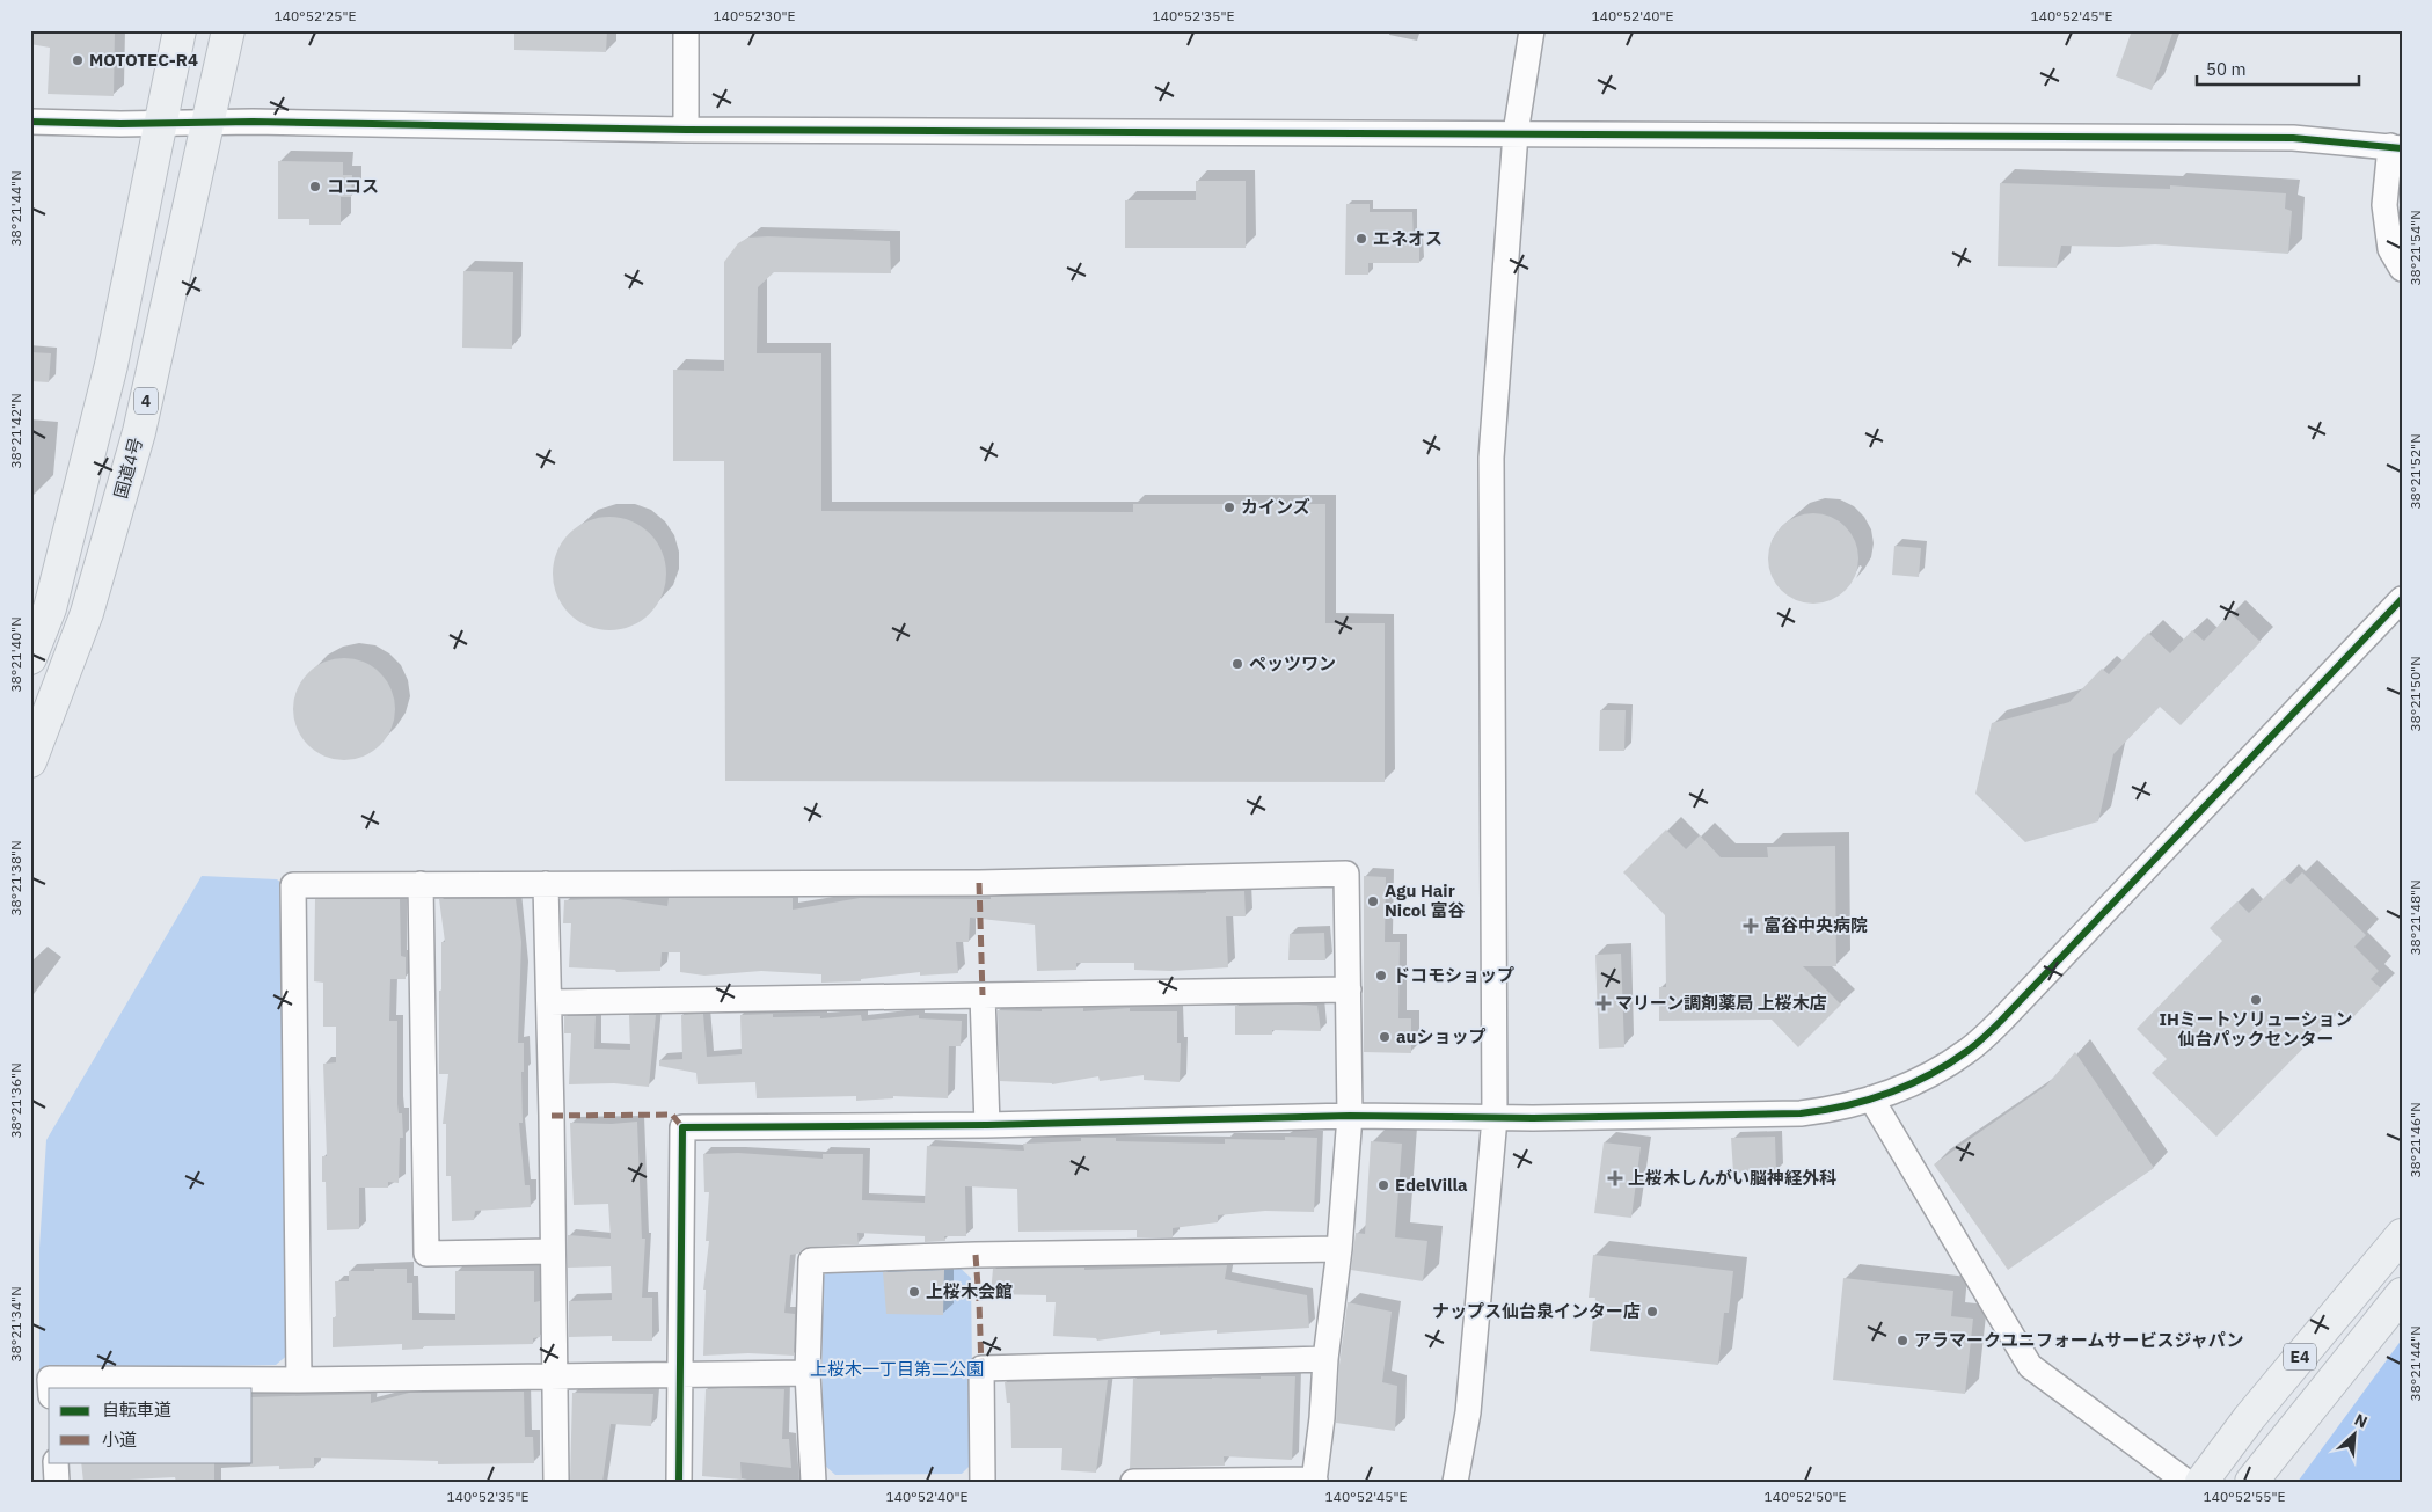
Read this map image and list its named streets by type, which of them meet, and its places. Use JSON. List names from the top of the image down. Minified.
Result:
{"streets":{"highway":["4","国道4号","E4"]},"parks":["上桜木一丁目第二公園"],"places":{"other":["MOTOTEC-R4","ココス","エネオス","カインズ","ペッツワン","Agu Hair Nicol 富谷","ドコモショップ","IHミートソリューション 仙台パックセンター","auショップ","EdelVilla","上桜木会館","ナップス仙台泉インター店","アラマークユニフォームサービスジャパン"],"health":["富谷中央病院","マリーン調剤薬局 上桜木店","上桜木しんがい脳神経外科"]},"legend":["自転車道","小道"],"scale_bar":"50 m","north":"top right","coordinates":["140°52'25\"E","140°52'30\"E","140°52'35\"E","140°52'40\"E","140°52'45\"E","38°21'44\"N","38°21'54\"N","38°21'42\"N","38°21'52\"N","38°21'40\"N","38°21'50\"N","38°21'38\"N","38°21'48\"N","38°21'36\"N","38°21'46\"N","38°21'34\"N","140°52'50\"E","140°52'55\"E"]}
